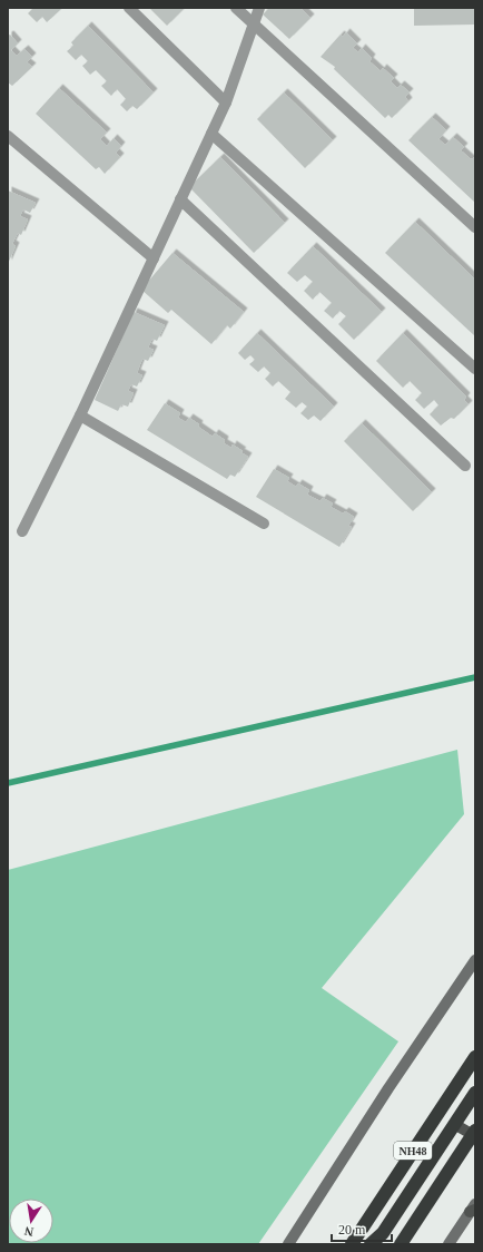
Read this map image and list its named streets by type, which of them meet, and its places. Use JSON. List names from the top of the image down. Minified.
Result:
{"streets":{"highway":["NH48"]},"scale_bar":"20 m","north":"bottom"}
